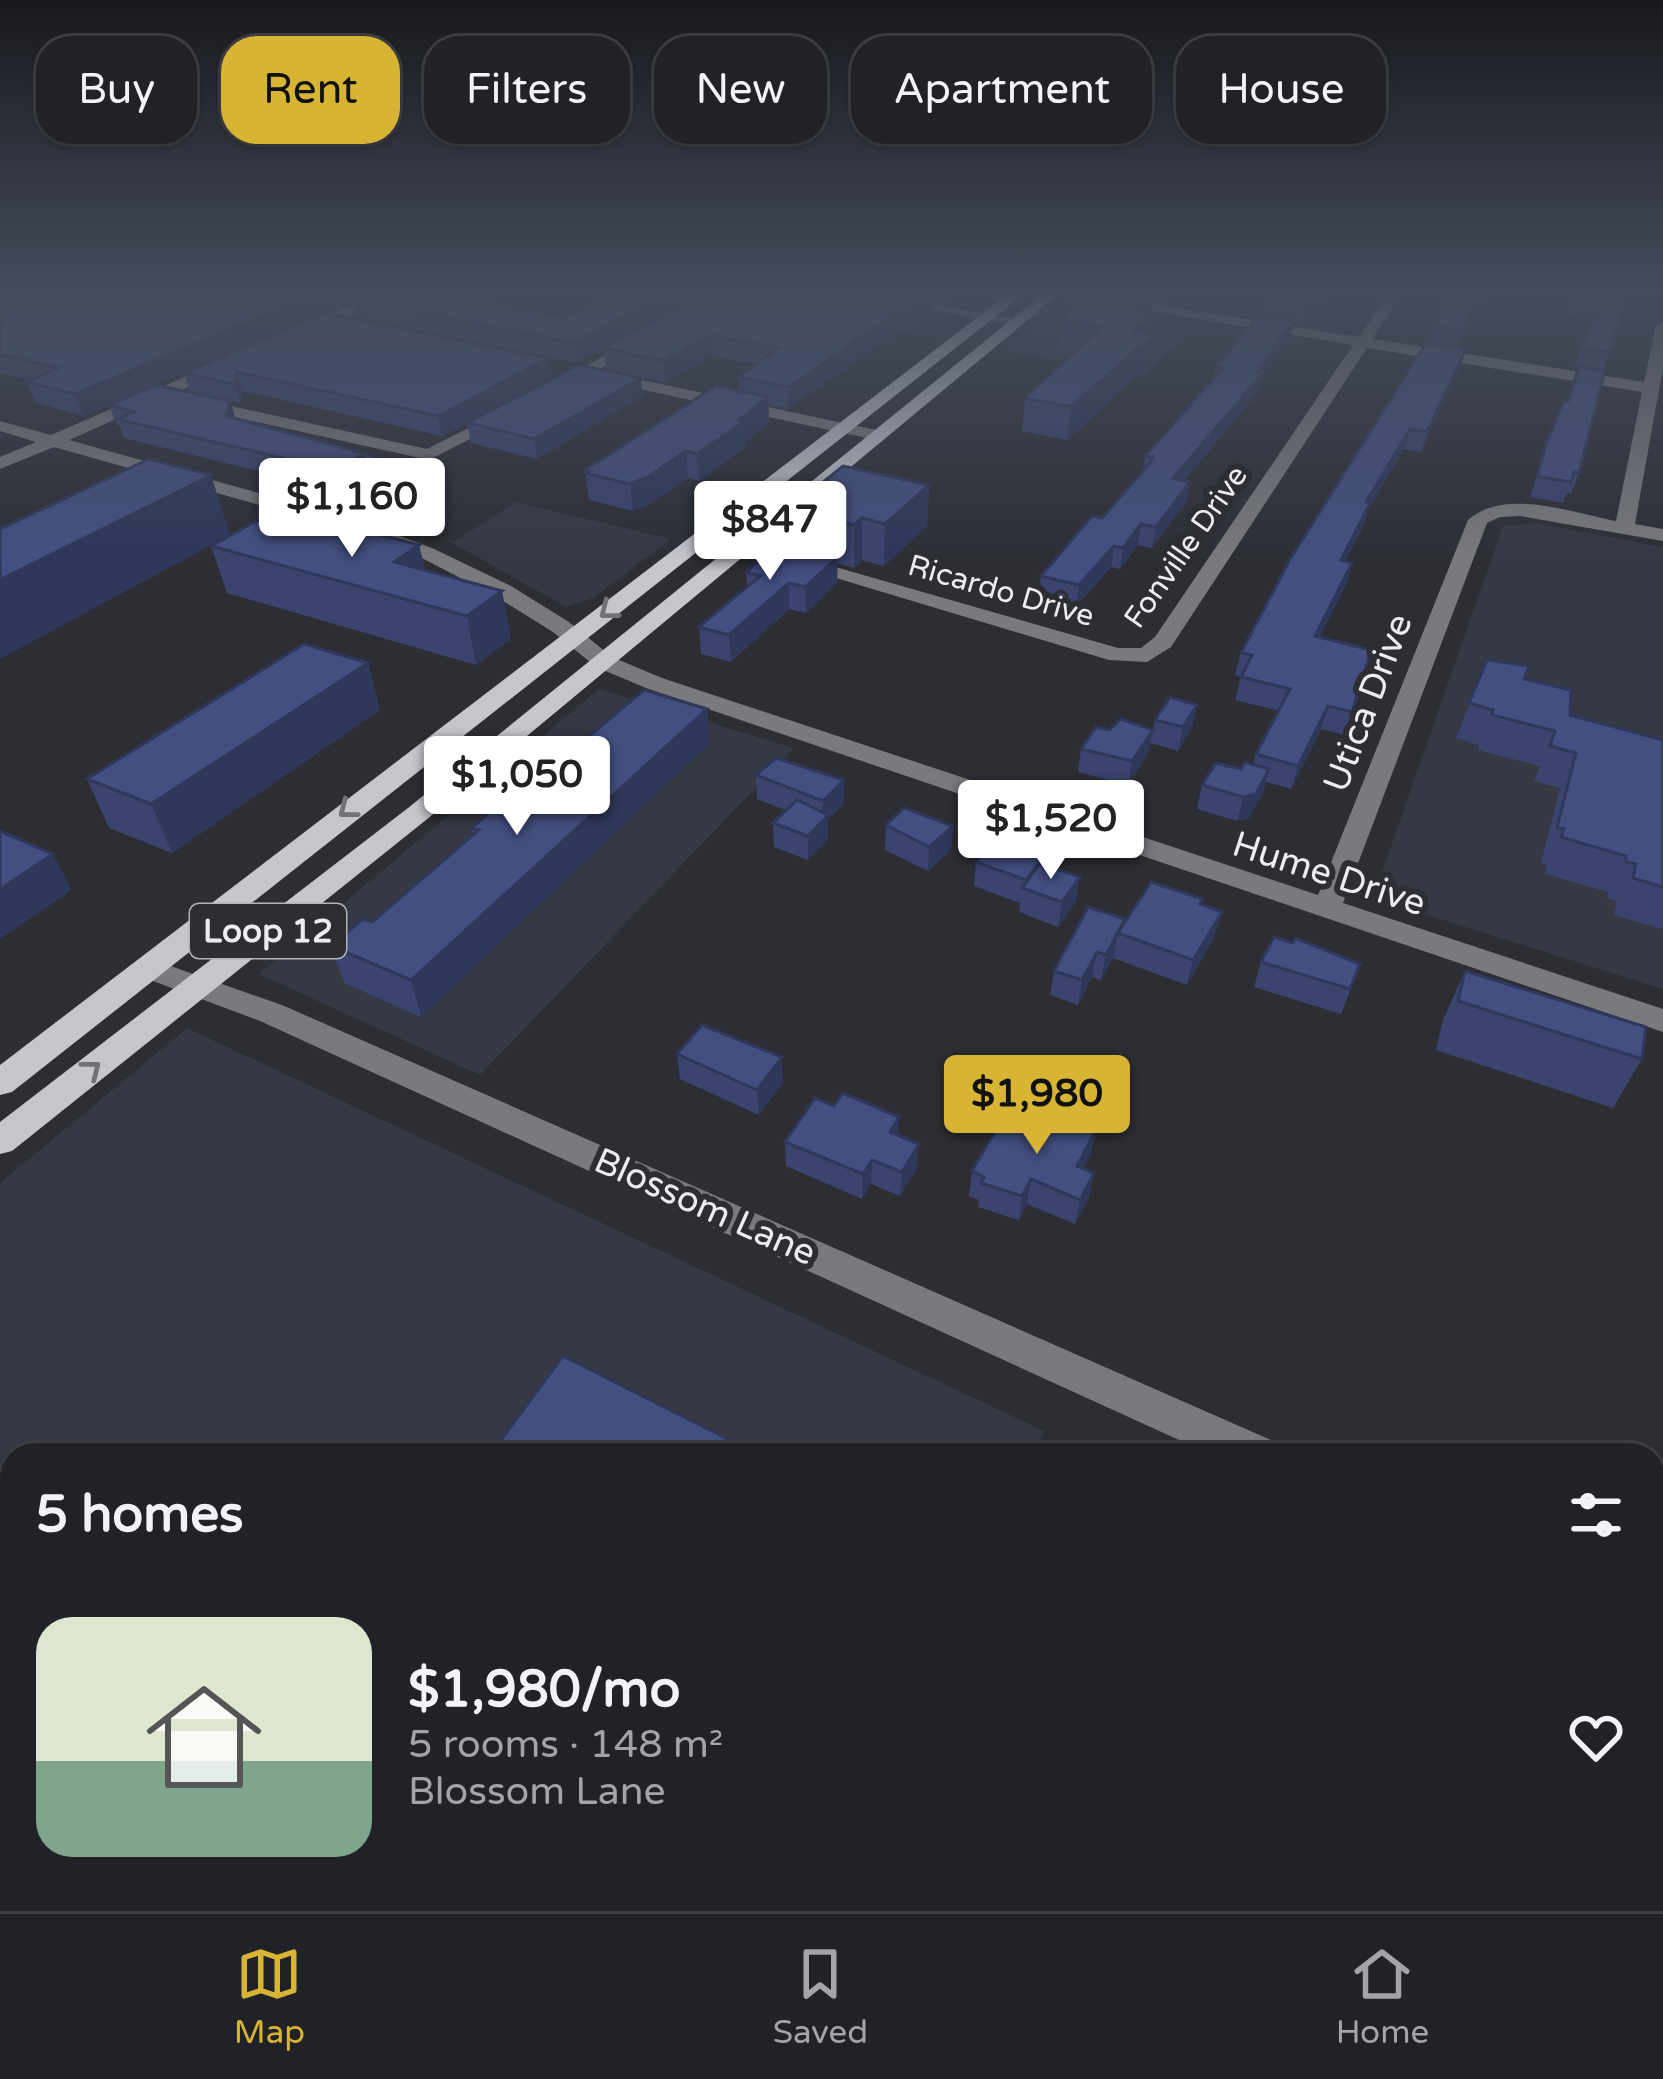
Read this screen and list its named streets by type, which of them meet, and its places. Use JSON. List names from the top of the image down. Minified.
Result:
{"streets":{"main road":["Loop 12"],"street":["Fonville Drive","Ricardo Drive","Utica Drive","Hume Drive","Blossom Lane"]},"crossings":[["Fonville Drive","Ricardo Drive"],["Ricardo Drive","Loop 12"],["Utica Drive","Hume Drive"],["Hume Drive","Loop 12"],["Loop 12","Blossom Lane"]],"page":{"chip":["Buy","Rent","Filters","New","Apartment","House"],"price":["$1,160","$847","$1,050","$1,520","$1,980"],"heading":"5 homes","list":[{"name":"$1,980/mo","note":"5 rooms · 148 m² · Blossom Lane"}],"tabs":["Map","Saved","Home"]}}
